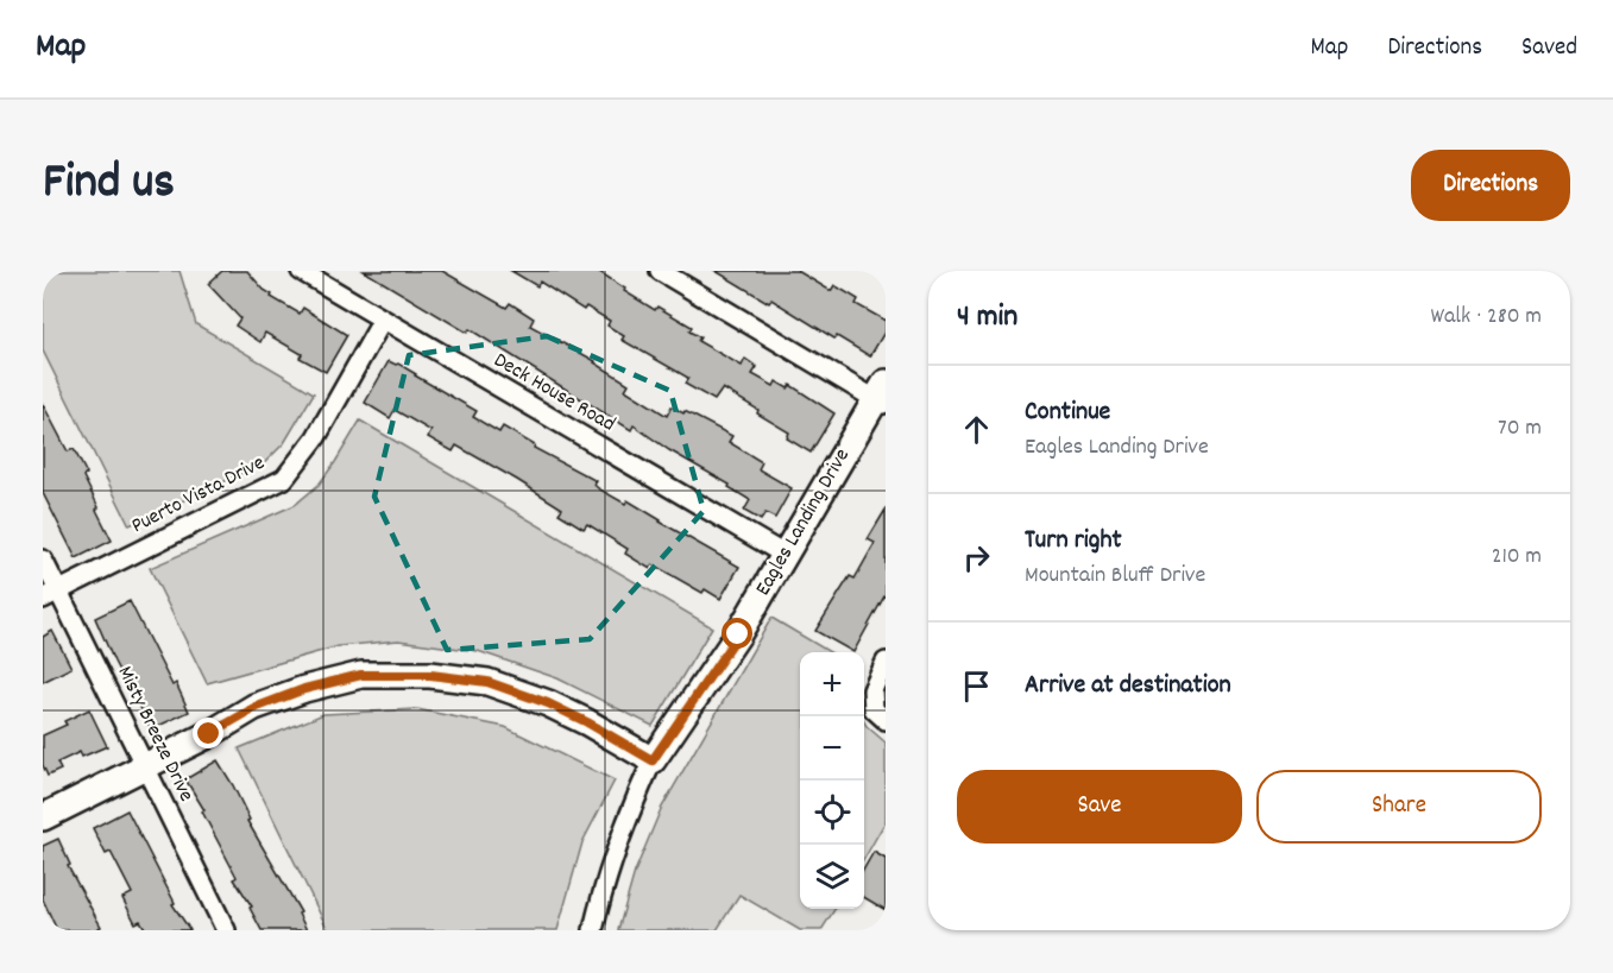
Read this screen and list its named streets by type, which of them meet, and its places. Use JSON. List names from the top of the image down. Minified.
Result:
{"streets":{"street":["Deck House Road","Puerto Vista Drive","Eagles Landing Drive","Misty Breeze Drive"]},"crossings":[["Deck House Road","Puerto Vista Drive"],["Deck House Road","Eagles Landing Drive"],["Puerto Vista Drive","Misty Breeze Drive"]],"page":{"header":"Map","nav":["Map","Directions","Saved"],"title":"Find us","buttons":["Directions",["Save","Share"]],"heading":["4 min","Walk · 280 m"],"list":[["Continue","Eagles Landing Drive","70 m"],["Turn right","Mountain Bluff Drive","210 m"],"Arrive at destination"],"map_buttons":["+","−"]}}
